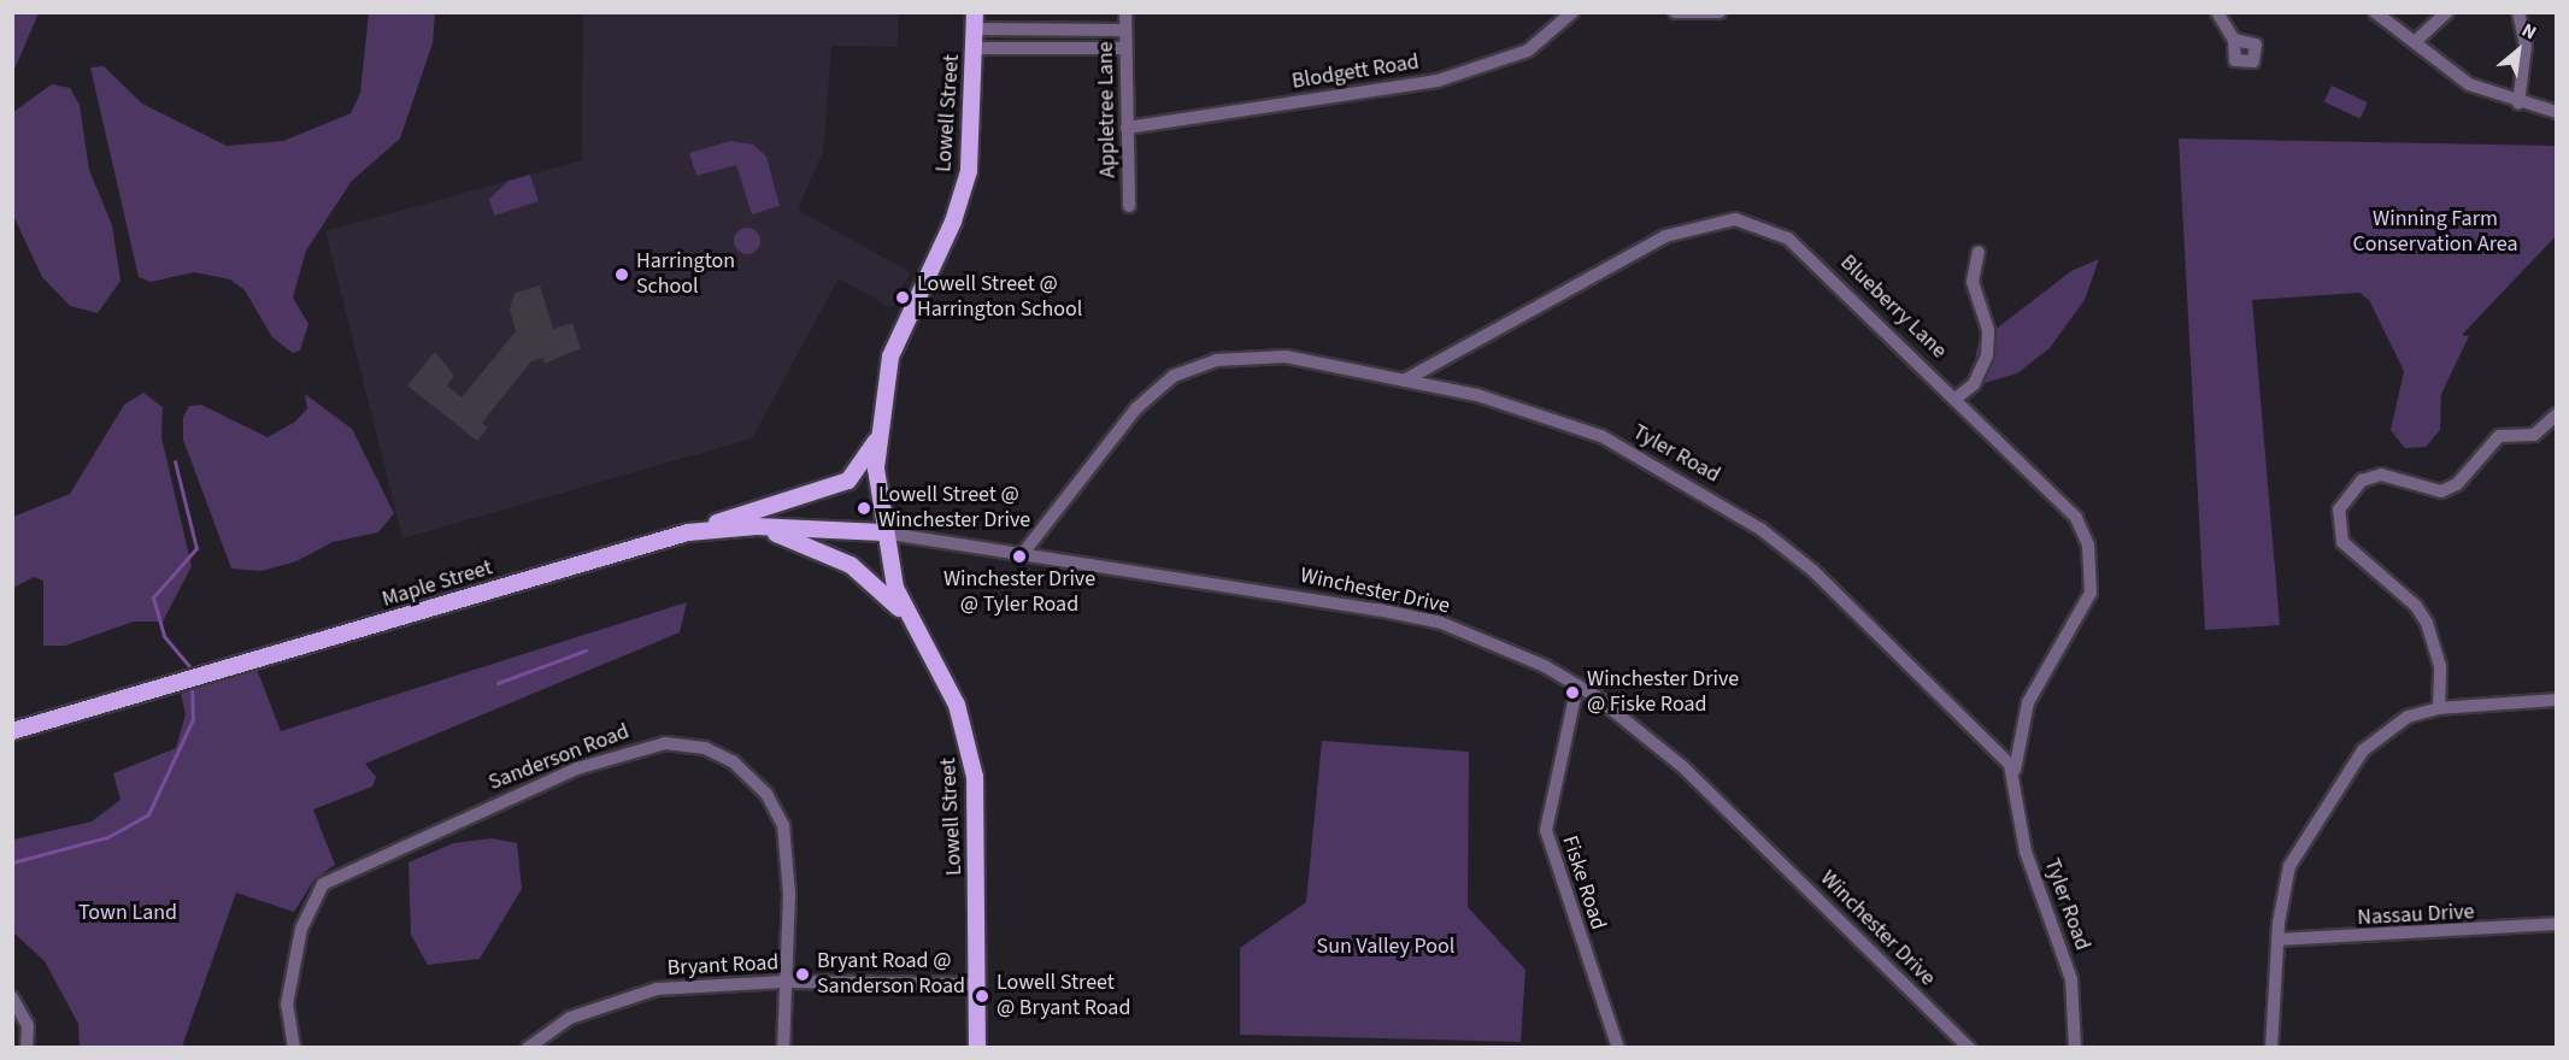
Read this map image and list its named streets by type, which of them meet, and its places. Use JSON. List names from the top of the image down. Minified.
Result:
{"streets":{"main road":["Lowell Street","Maple Street"],"street":["Blodgett Road","Appletree Lane","Blueberry Lane","Tyler Road","Winchester Drive","Sanderson Road","Fiske Road","Nassau Drive","Bryant Road"]},"crossings":[["Blodgett Road","Appletree Lane"],["Lowell Street","Maple Street"],["Lowell Street","Winchester Drive"],["Lowell Street","Bryant Road"],["Blueberry Lane","Tyler Road"],["Tyler Road","Winchester Drive"],["Maple Street","Winchester Drive"],["Winchester Drive","Fiske Road"],["Sanderson Road","Bryant Road"]],"parks":["Winning Farm Conservation Area","Town Land","Sun Valley Pool"],"places":["Harrington School","Lowell Street @ Harrington School","Lowell Street @ Winchester Drive","Winchester Drive @ Tyler Road","Winchester Drive @ Fiske Road","Bryant Road @ Sanderson Road","Lowell Street @ Bryant Road"],"north":"top right"}
